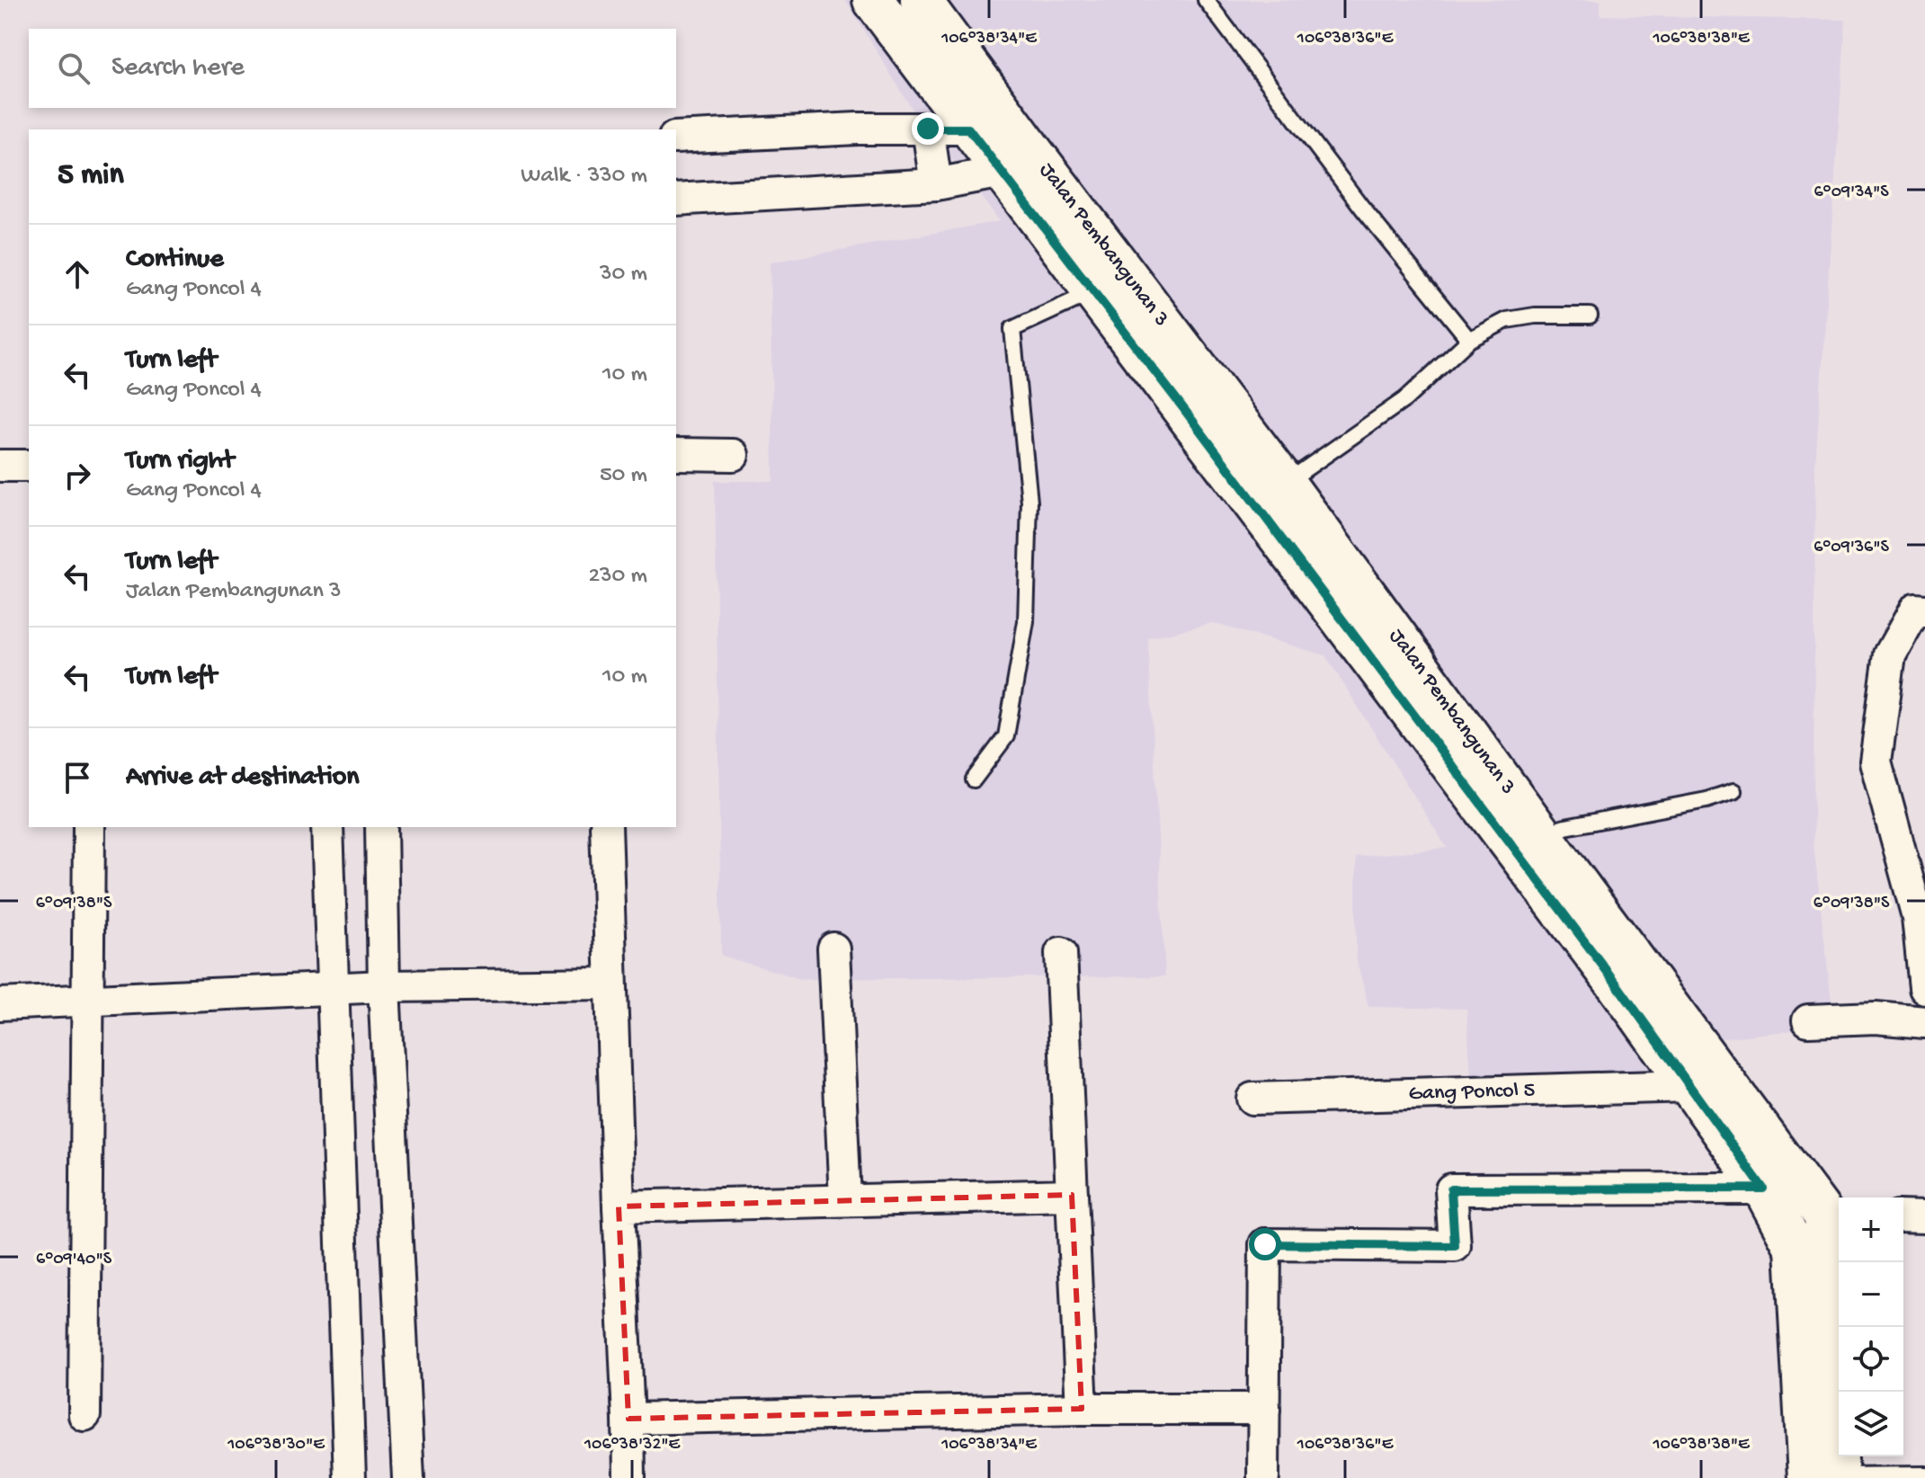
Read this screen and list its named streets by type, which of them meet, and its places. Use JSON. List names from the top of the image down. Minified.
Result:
{"streets":{"street":["Jalan Pembangunan 3","Gang Poncol 5"]},"crossings":[["Jalan Pembangunan 3","Gang Poncol 5"]],"page":{"search":"Search here","heading":["5 min","Walk · 330 m"],"list":[["Continue","Gang Poncol 4","30 m"],["Turn left","Gang Poncol 4","10 m"],["Turn right","Gang Poncol 4","50 m"],["Turn left","Jalan Pembangunan 3","230 m"],["Turn left","10 m"],"Arrive at destination"],"map_buttons":["+","−"]},"coordinates":["106°38'34\"E","106°38'36\"E","106°38'38\"E","6°09'34\"S","6°09'36\"S","6°09'38\"S","6°09'40\"S","106°38'30\"E","106°38'32\"E"]}
